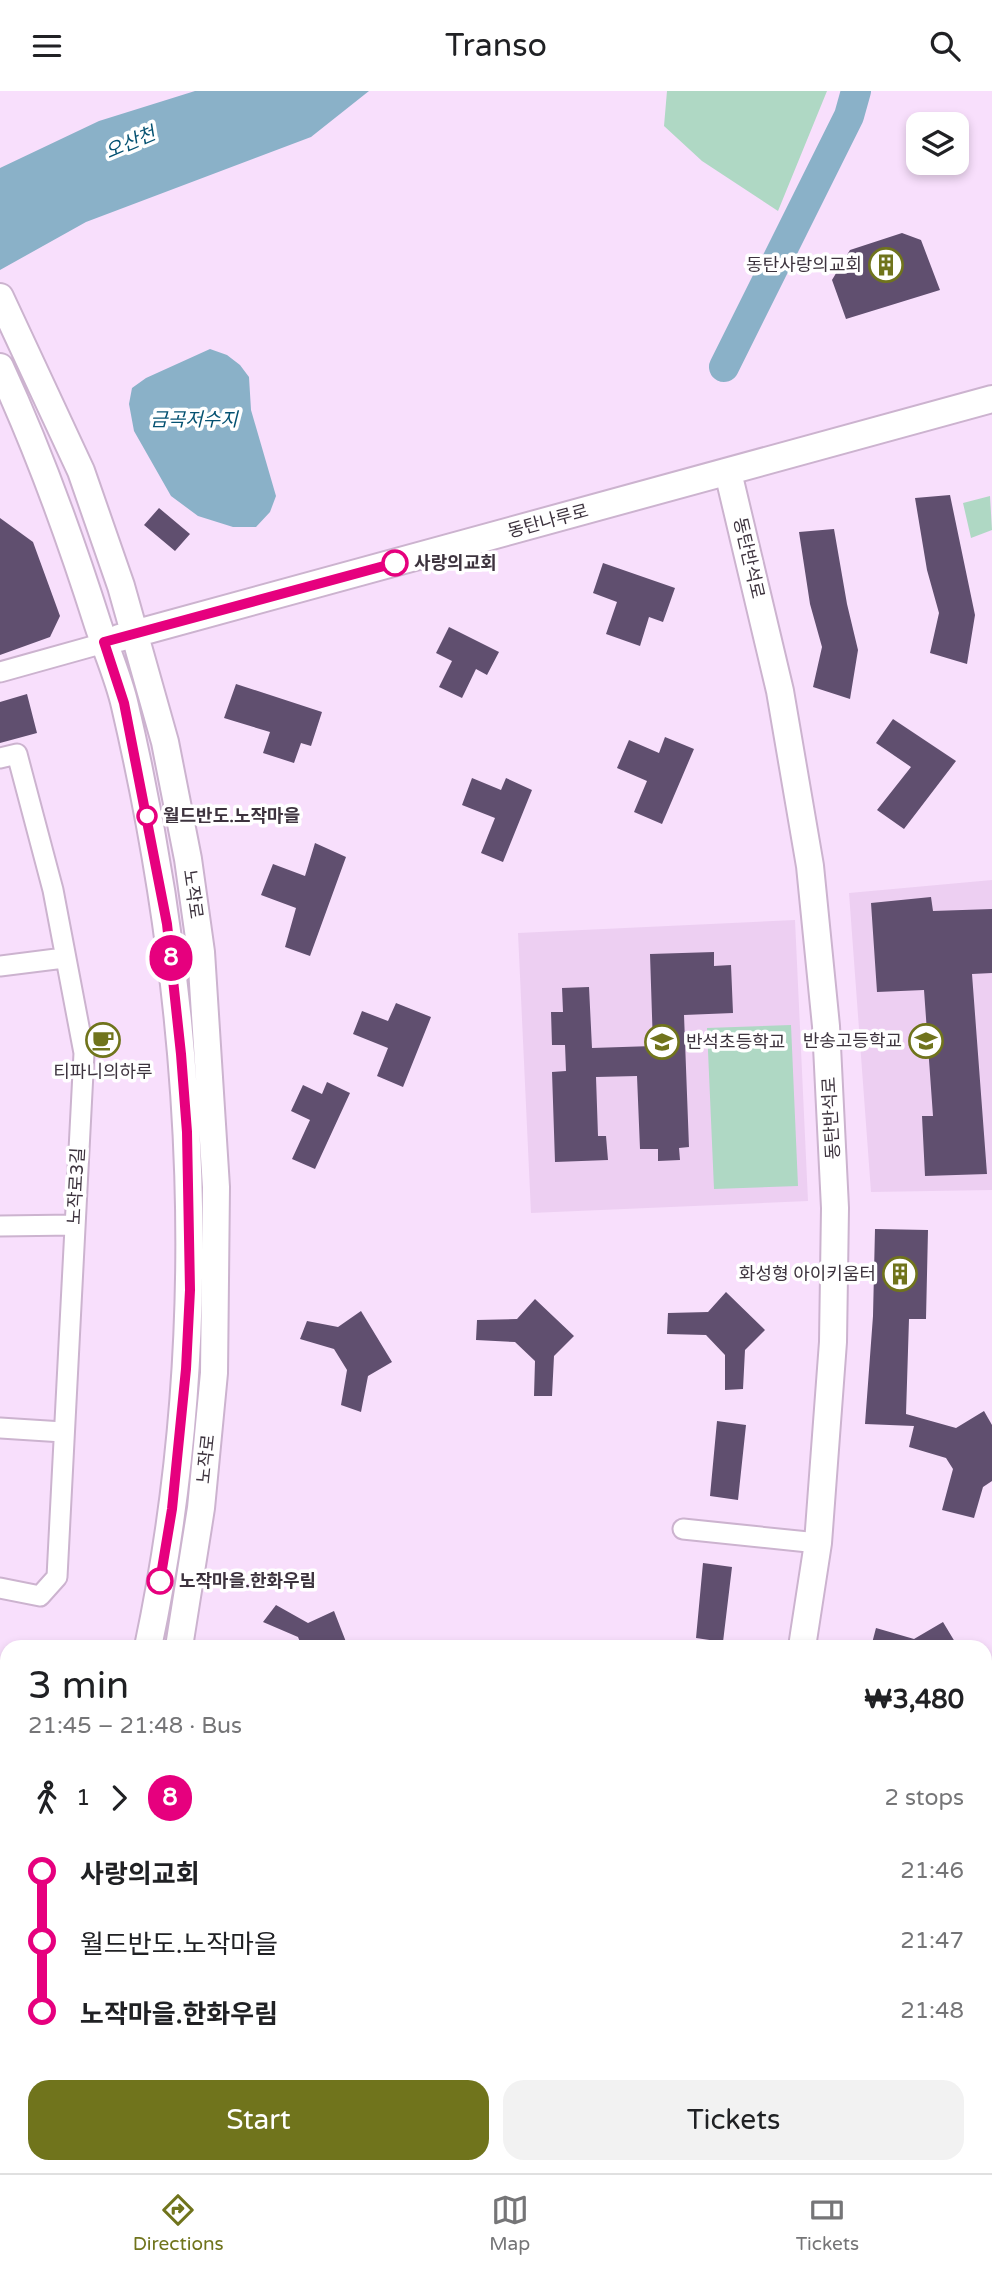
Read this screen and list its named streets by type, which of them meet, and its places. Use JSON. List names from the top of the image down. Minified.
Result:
{"streets":{"street":["동탄나루로","동탄반석로","노작로","노작로3길"]},"crossings":[["동탄나루로","동탄반석로"],["동탄나루로","노작로"]],"water":["오산천","금곡저수지"],"places":{"building":["동탄사랑의교회","화성형 아이키움터"],"other":["사랑의교회","월드반도.노작마을","노작마을.한화우림"],"cafe":["티파니의하루"],"school or university":["반송고등학교","반석초등학교"]},"lines":["bus line 8"],"page":{"header":"Transo","on_map":"8","heading":["3 min","21:45 – 21:48 · Bus","₩3,480"],"legs":["1","8","2 stops"],"list":[{"name":"사랑의교회","value":"21:46"},{"name":"월드반도.노작마을","value":"21:47"},{"name":"노작마을.한화우림","value":"21:48"}],"buttons":["Start","Tickets"],"tabs":["Directions","Map","Tickets"]}}
